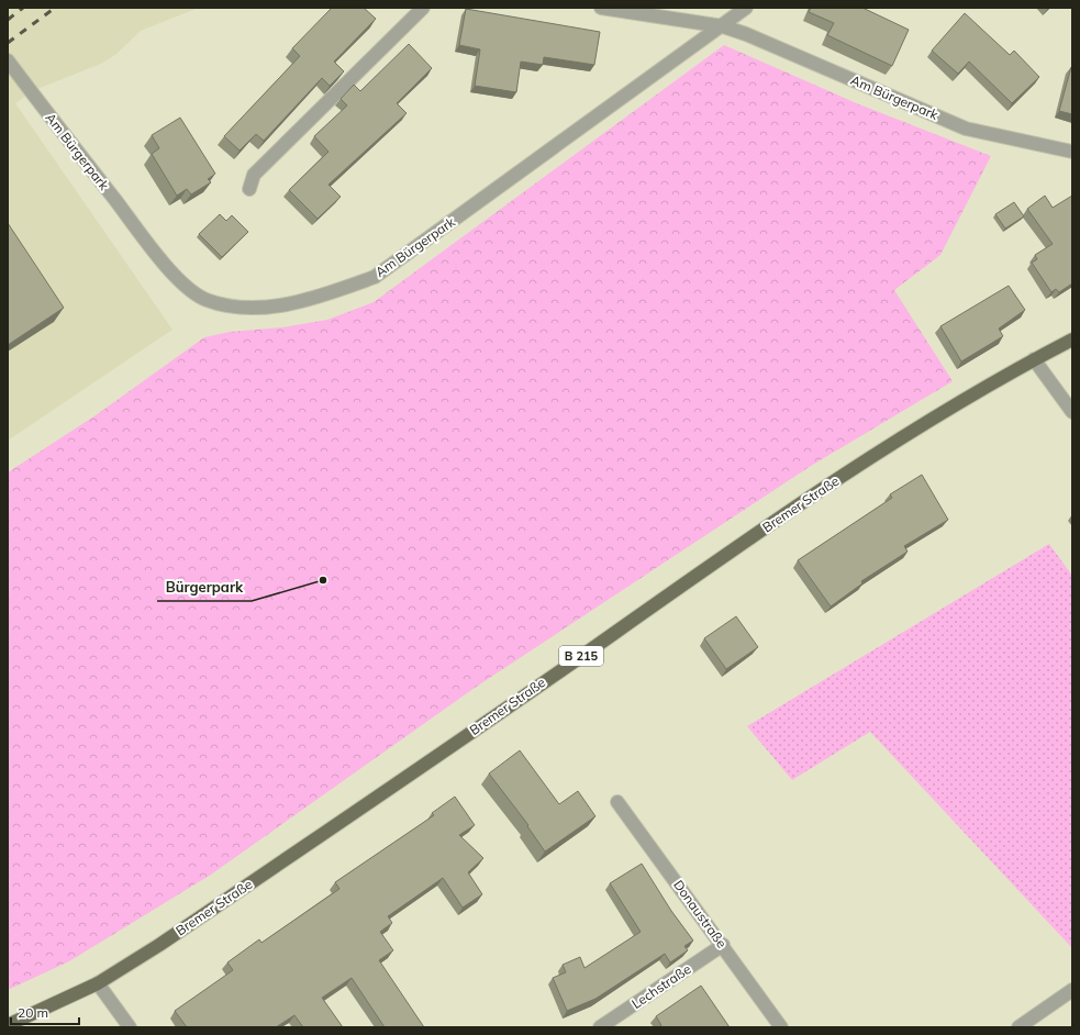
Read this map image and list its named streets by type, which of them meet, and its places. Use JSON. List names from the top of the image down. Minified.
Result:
{"streets":{"main road":["Bremer Straße","B 215"],"street":["Am Bürgerpark","Donaustraße","Lechstraße"]},"crossings":[["Donaustraße","Lechstraße"]],"places":["Bürgerpark"],"scale_bar":"20 m"}
